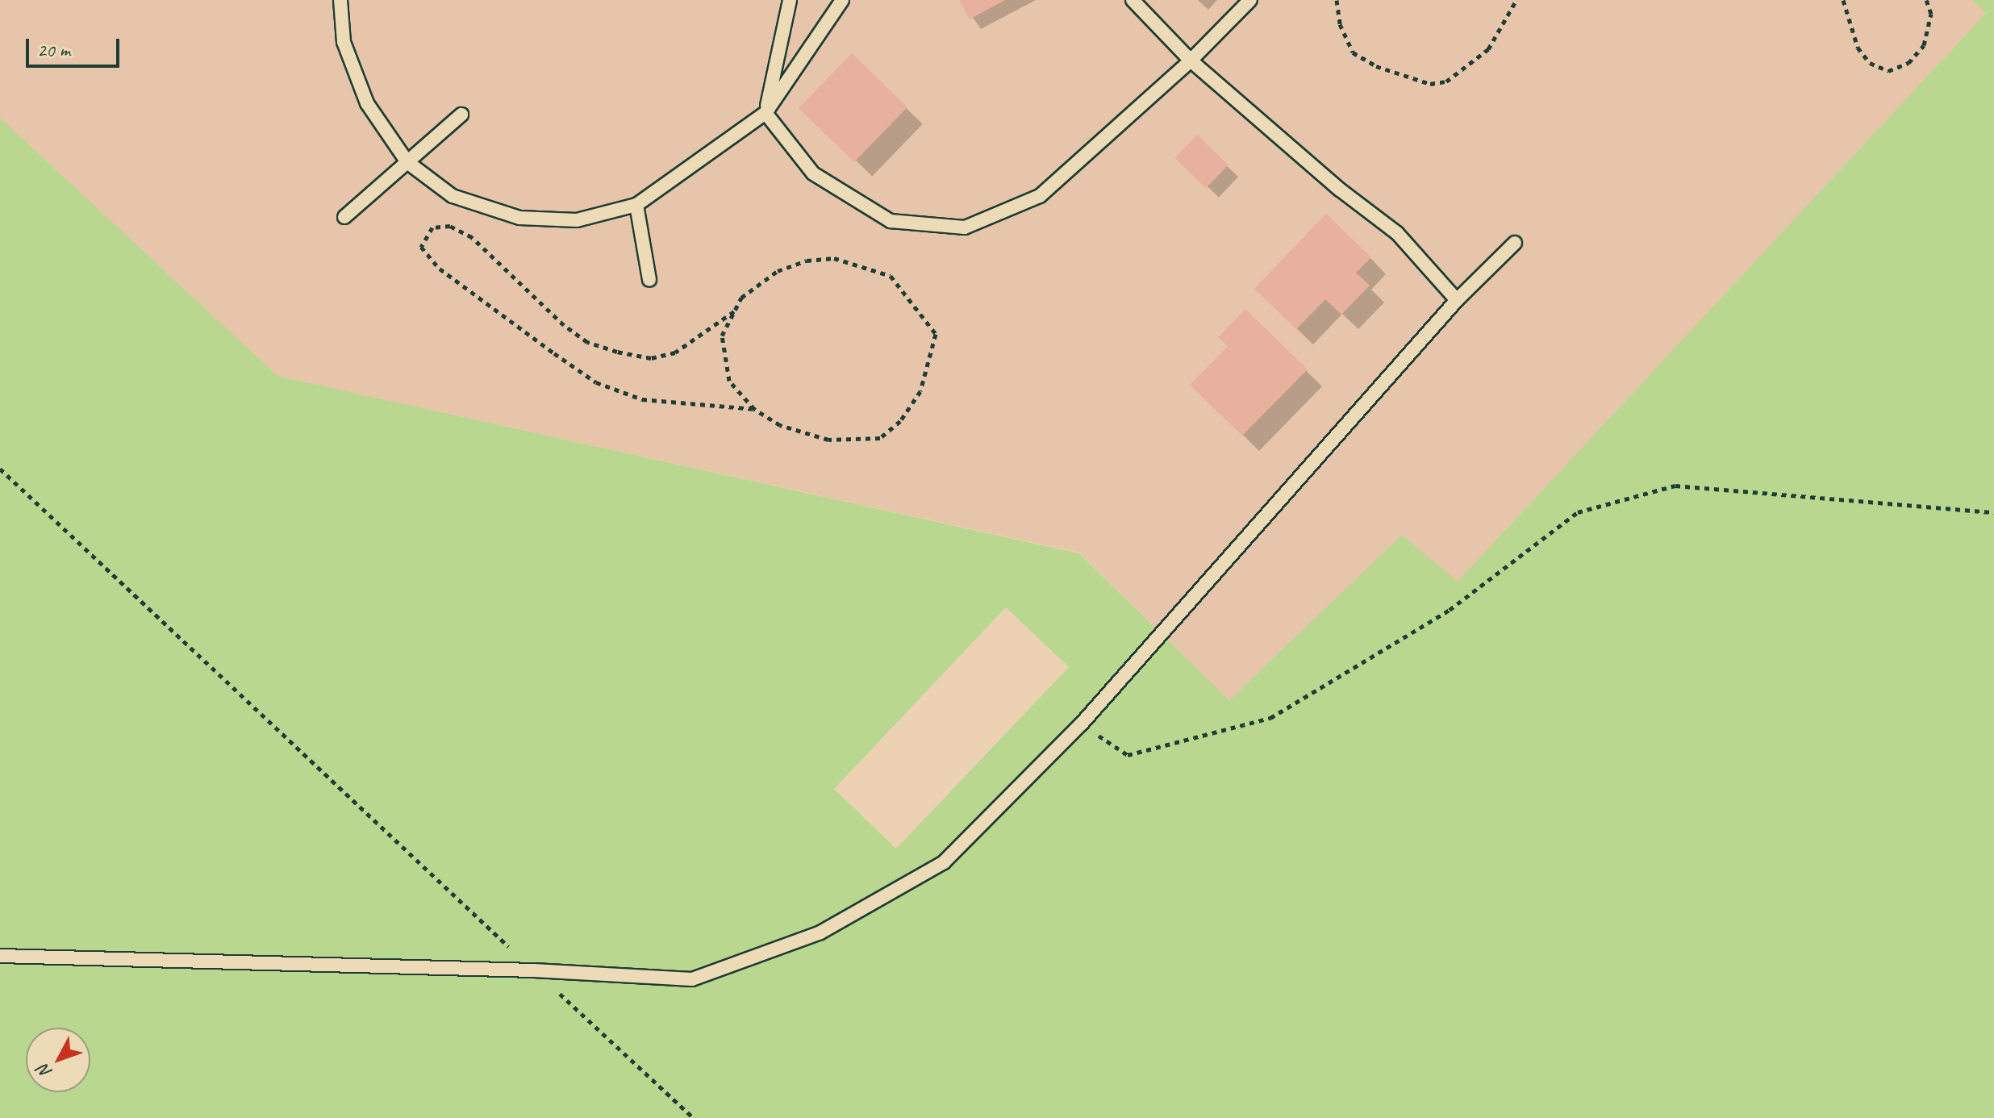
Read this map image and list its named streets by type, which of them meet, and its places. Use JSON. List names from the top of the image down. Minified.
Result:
{"scale_bar":"20 m","north":"bottom left"}
